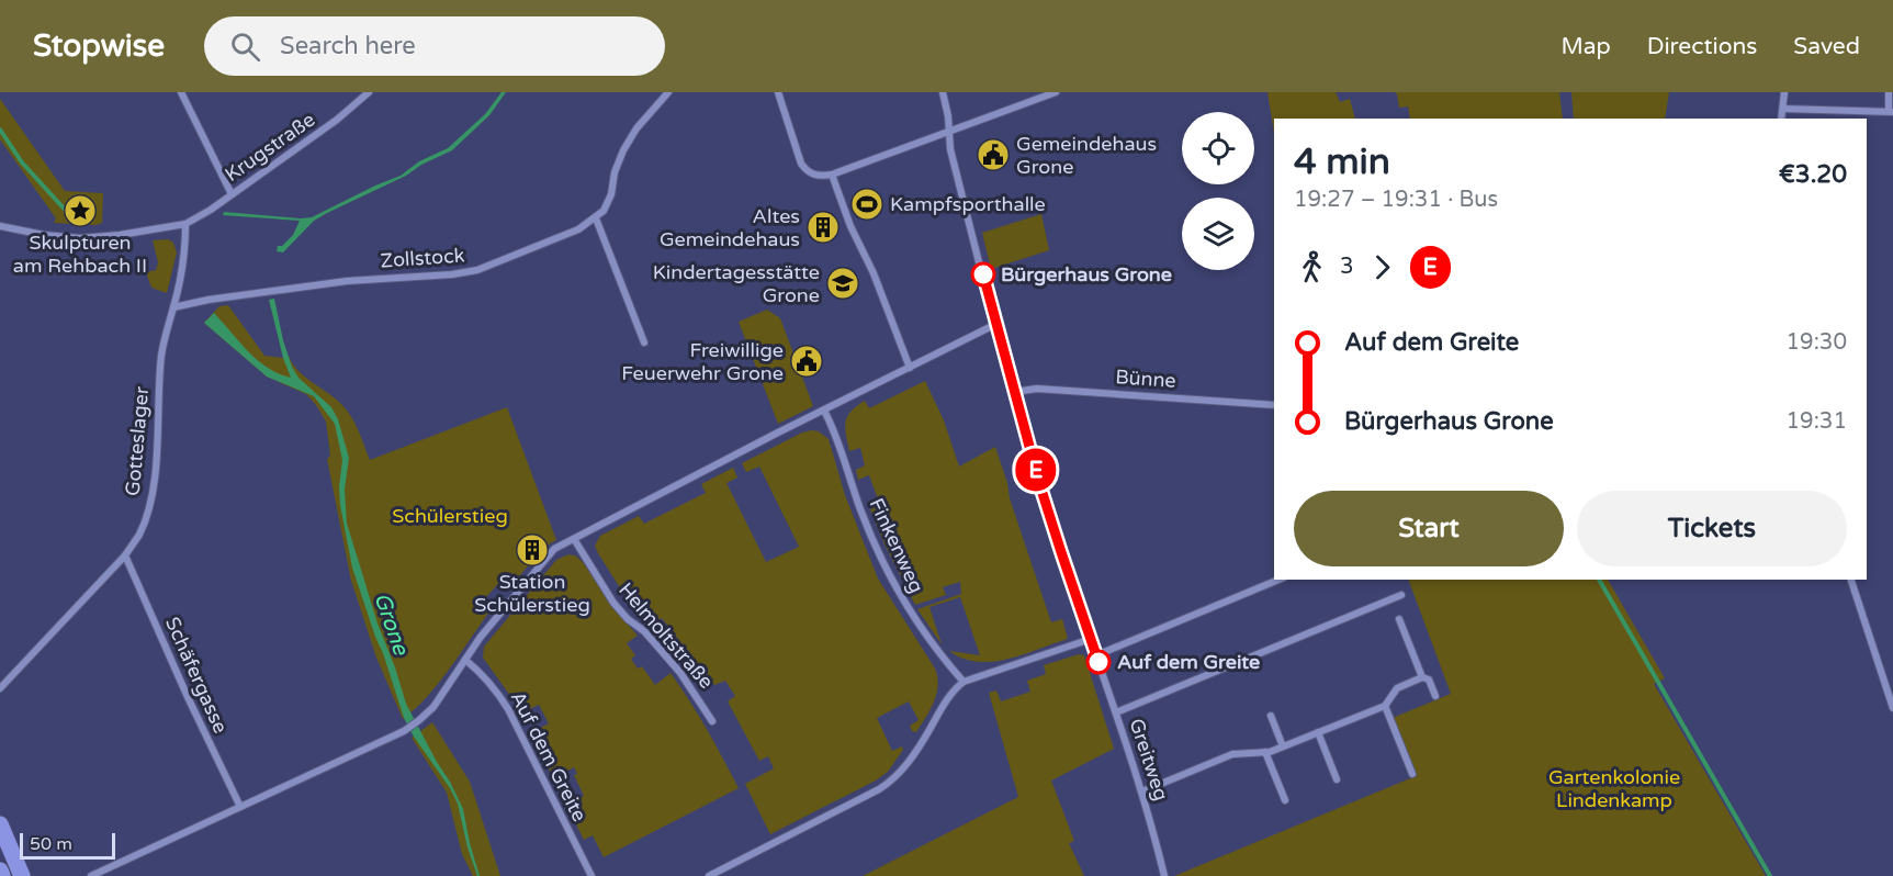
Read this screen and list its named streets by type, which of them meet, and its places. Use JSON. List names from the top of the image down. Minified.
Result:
{"streets":{"street":["Krugstraße","Zollstock","Bünne","Gotteslager","Finkenweg","Helmoltstraße","Schäfergasse","Auf dem Greite","Greitweg"]},"crossings":[["Krugstraße","Gotteslager"],["Zollstock","Gotteslager"],["Bünne","Greitweg"],["Gotteslager","Schäfergasse"]],"water":["Grone"],"parks":["Schülerstieg","Gartenkolonie Lindenkamp"],"places":{"public building":["Gemeindehaus Grone","Freiwillige Feuerwehr Grone"],"sports":["Kampfsporthalle"],"place":["Skulpturen am Rehbach II"],"building":["Altes Gemeindehaus","Station Schülerstieg"],"other":["Bürgerhaus Grone","Auf dem Greite"],"school or university":["Kindertagesstätte Grone"]},"lines":["bus line E"],"scale_bar":"50 m","page":{"header":"Stopwise","search":"Search here","nav":["Map","Directions","Saved"],"on_map":"E","heading":["4 min","19:27 – 19:31 · Bus","€3.20"],"legs":["3","E"],"list":[{"name":"Auf dem Greite","value":"19:30"},{"name":"Bürgerhaus Grone","value":"19:31"}],"buttons":["Start","Tickets"],"scale":"50 m"}}
